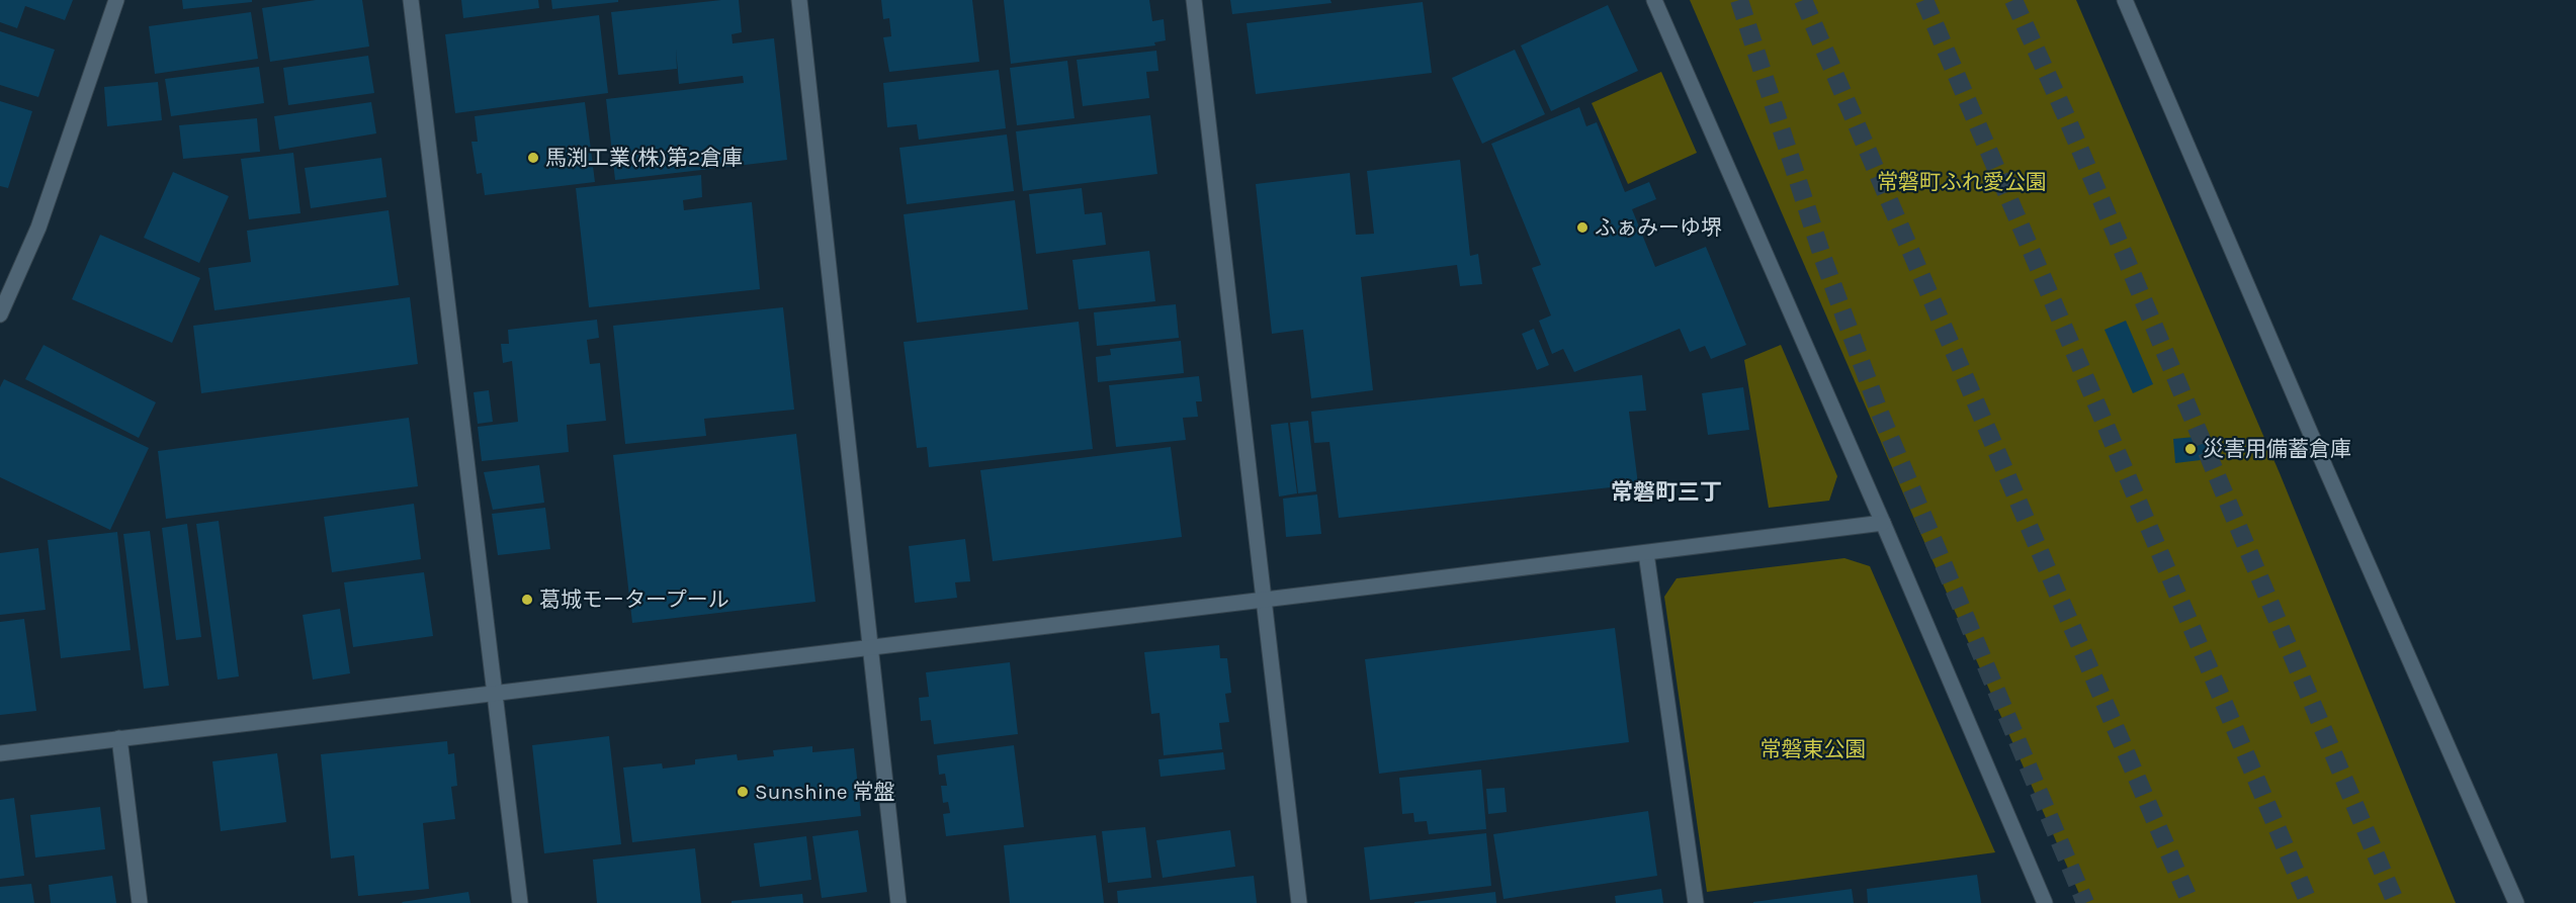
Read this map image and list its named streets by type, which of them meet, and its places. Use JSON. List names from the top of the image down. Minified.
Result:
{"districts":["常磐町三丁"],"parks":["常磐町ふれ愛公園","常磐東公園"],"places":["馬渕工業(株)第2倉庫","ふぁみーゆ堺","災害用備蓄倉庫","葛城モータープール","Sunshine 常盤"]}
